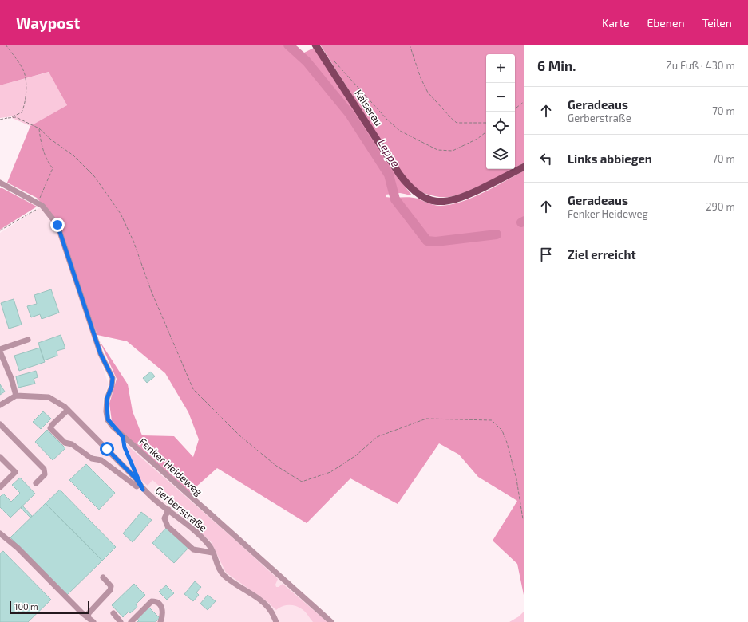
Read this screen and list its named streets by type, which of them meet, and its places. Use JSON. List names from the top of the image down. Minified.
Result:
{"streets":{"main road":["Kaiserau"],"street":["Fenker Heideweg","Gerberstraße"]},"water":["Leppe"],"scale_bar":"100 m","page":{"header":"Waypost","nav":["Karte","Ebenen","Teilen"],"heading":["6 Min.","Zu Fuß · 430 m"],"map_buttons":["+","−"],"list":[["Geradeaus","Gerberstraße","70 m"],["Links abbiegen","70 m"],["Geradeaus","Fenker Heideweg","290 m"],"Ziel erreicht"],"scale":"100 m"}}
